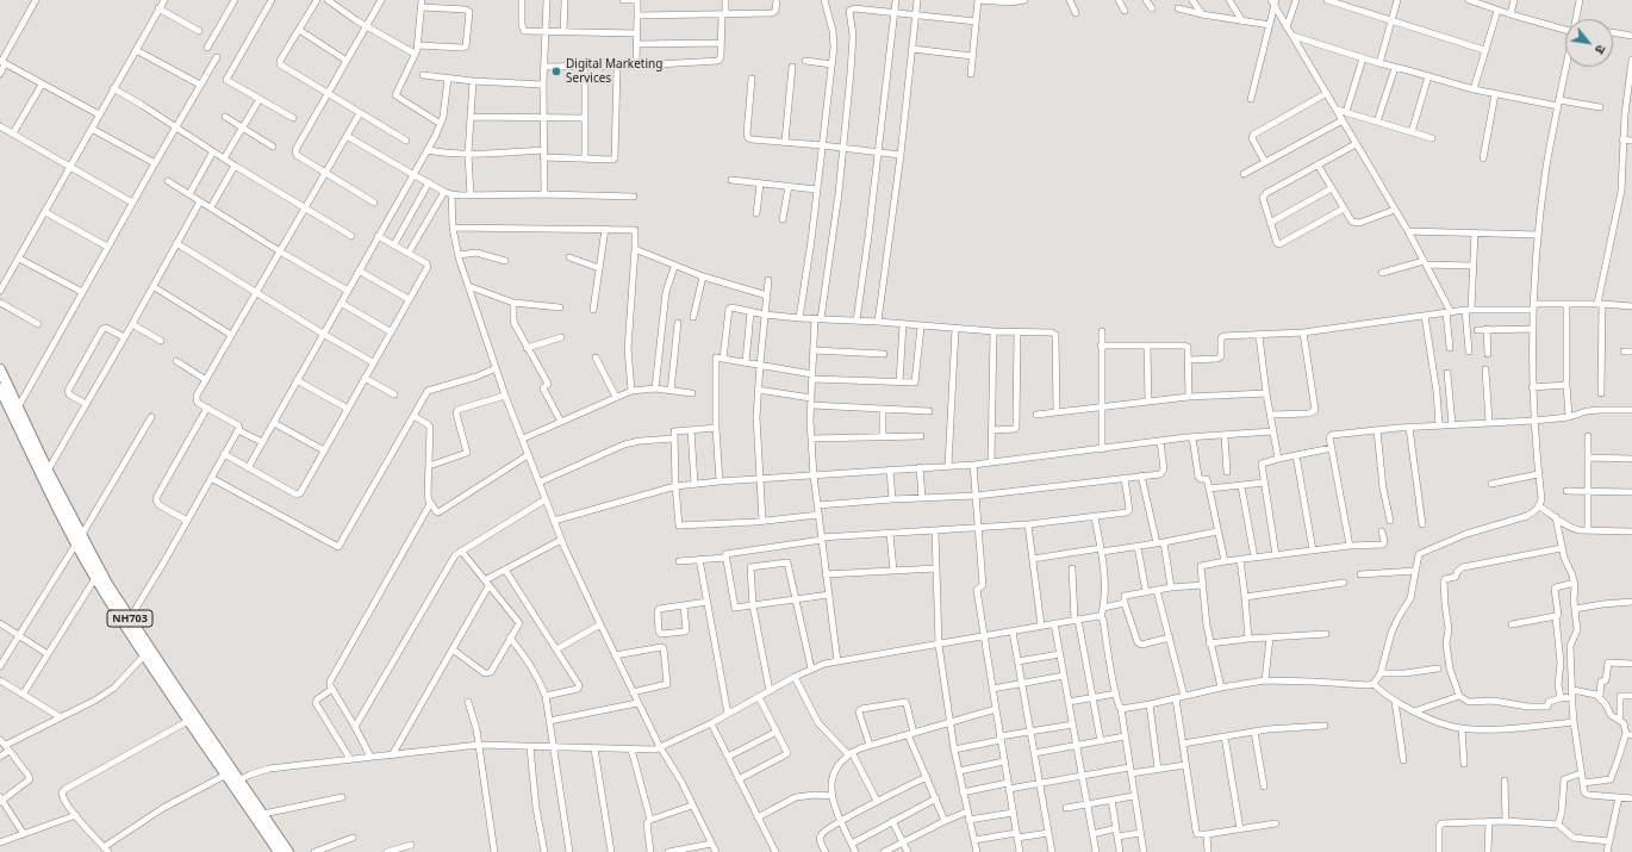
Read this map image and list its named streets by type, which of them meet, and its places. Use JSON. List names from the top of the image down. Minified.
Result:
{"streets":{"highway":["NH703"]},"places":["Digital Marketing Services"],"north":"bottom right"}
